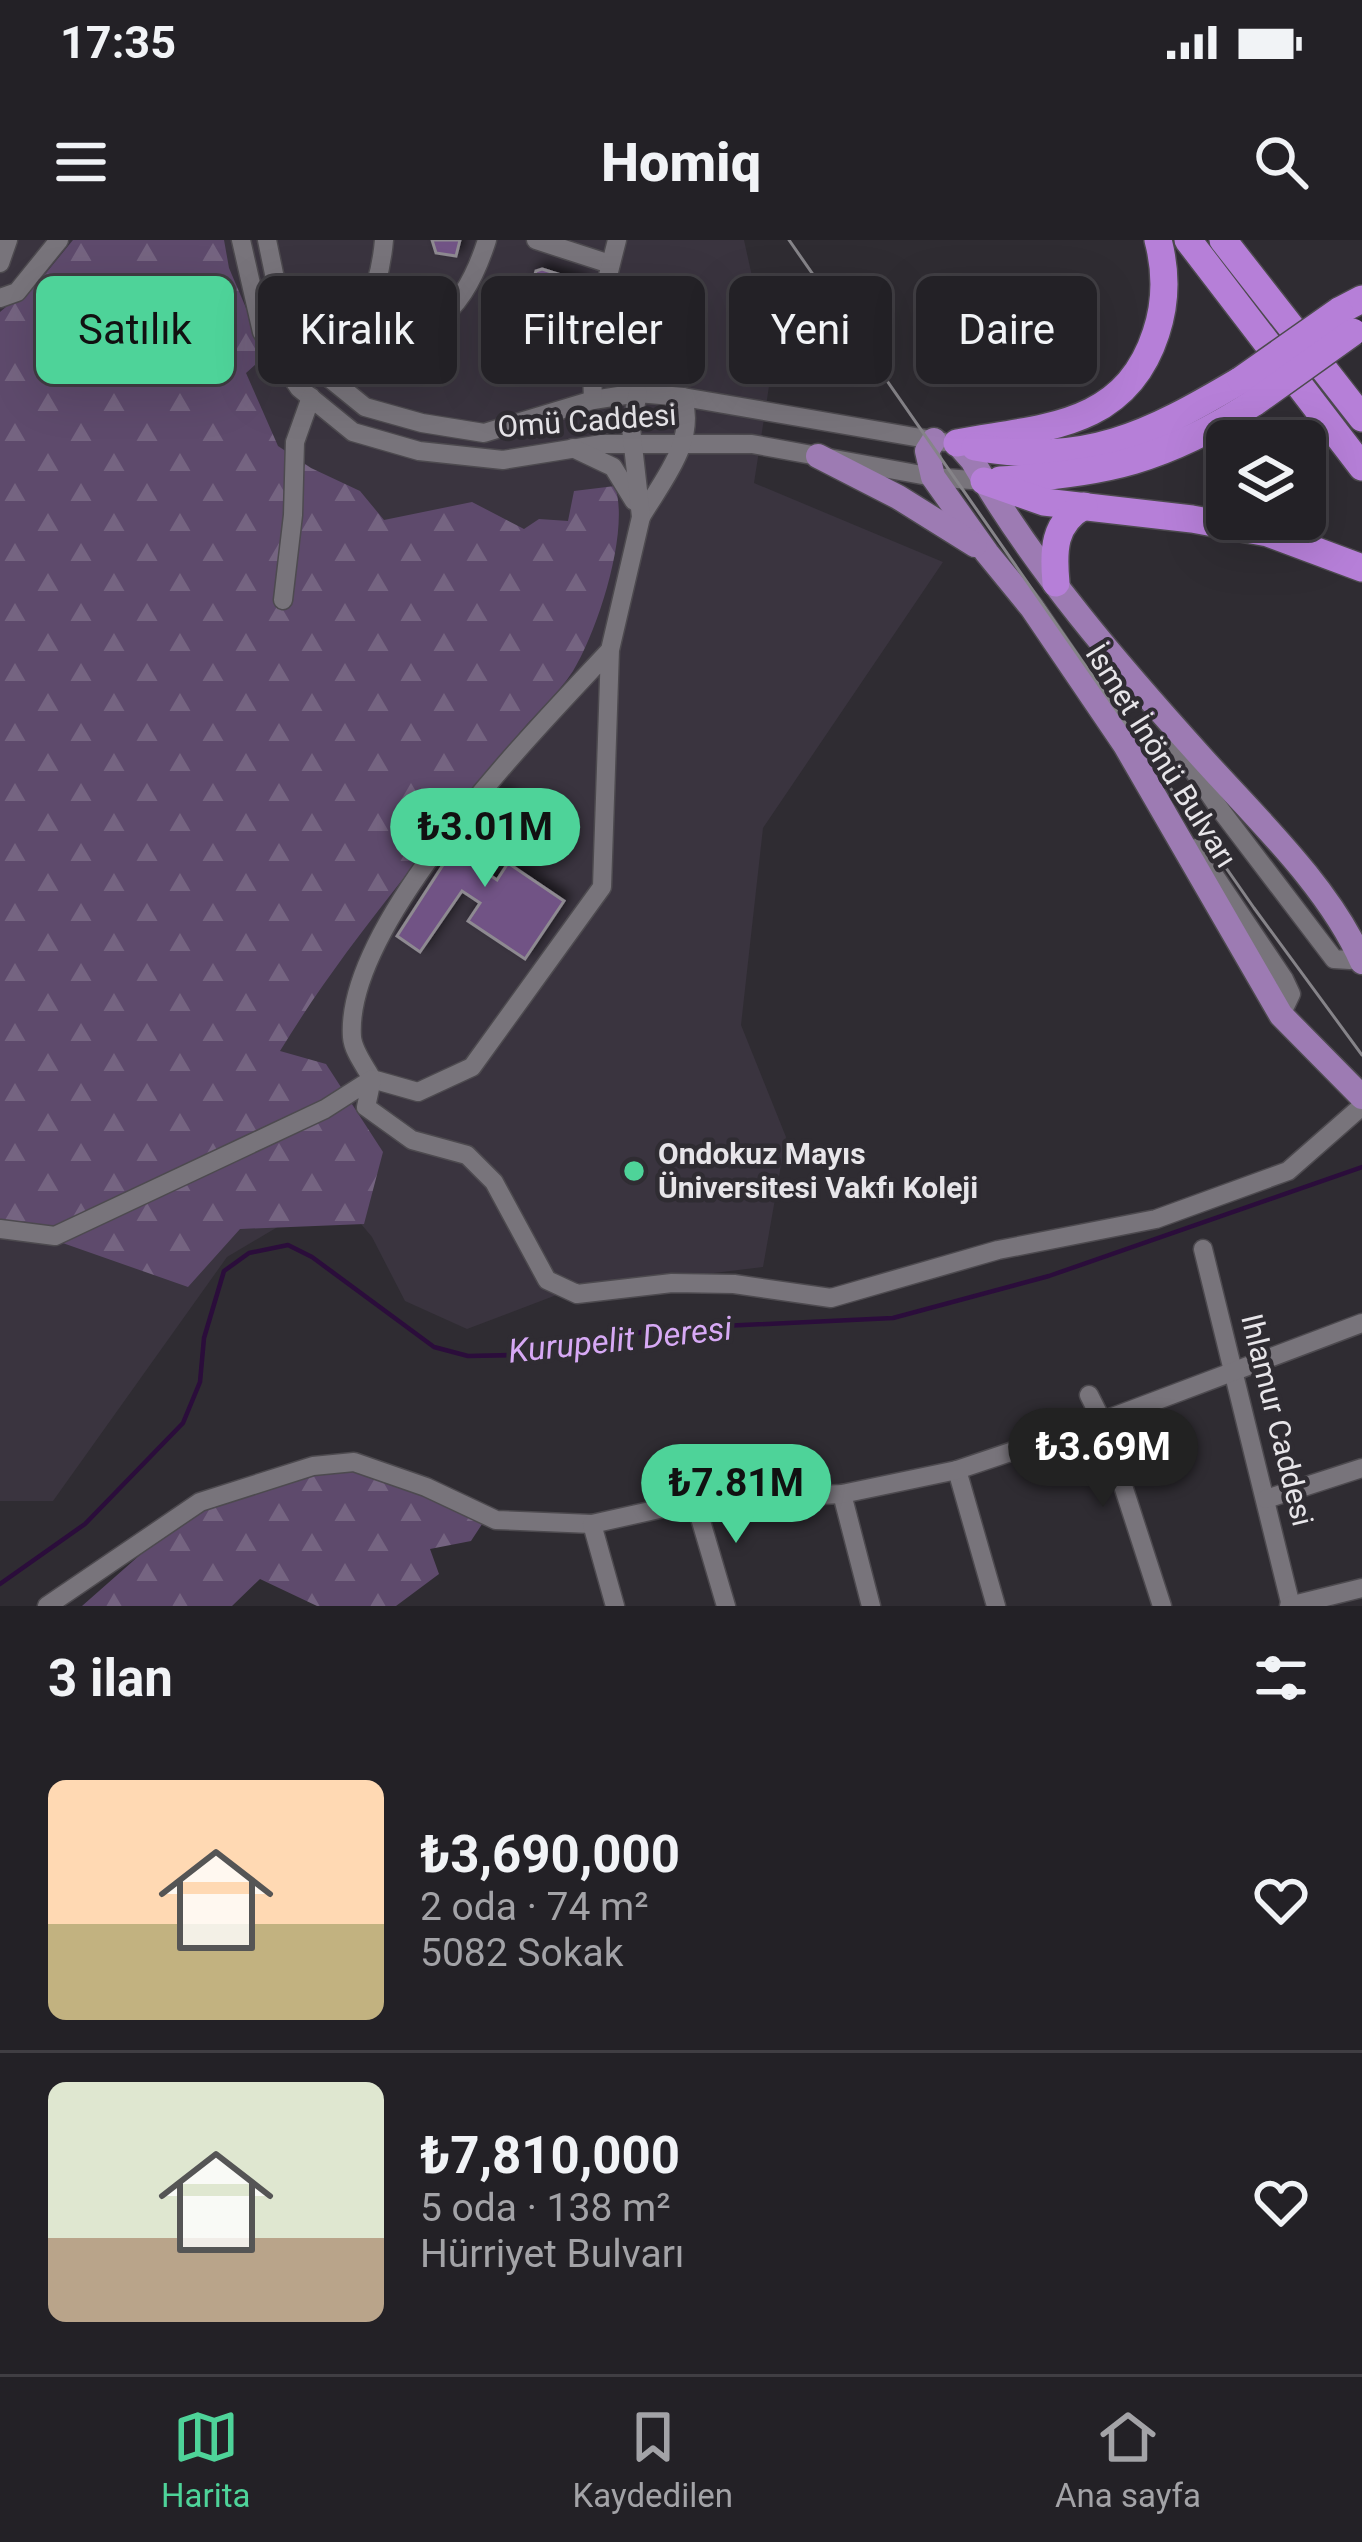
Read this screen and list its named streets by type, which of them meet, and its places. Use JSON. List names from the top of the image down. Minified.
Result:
{"streets":{"main road":["İsmet İnönü Bulvarı"],"street":["Omü Caddesi","Ihlamur Caddesi"]},"crossings":[["Omü Caddesi","İsmet İnönü Bulvarı"]],"water":["Kurupelit Deresi"],"places":["Ondokuz Mayıs Üniversitesi Vakfı Koleji"],"page":{"status":"17:35","header":"Homiq","chip":["Satılık","Kiralık","Filtreler","Yeni","Daire"],"price":["₺3.01M","₺3.69M","₺7.81M"],"heading":"3 ilan","list":[{"name":"₺3,690,000","note":"2 oda · 74 m² · 5082 Sokak"},{"name":"₺7,810,000","note":"5 oda · 138 m² · Hürriyet Bulvarı"}],"tabs":["Harita","Kaydedilen","Ana sayfa"]}}
